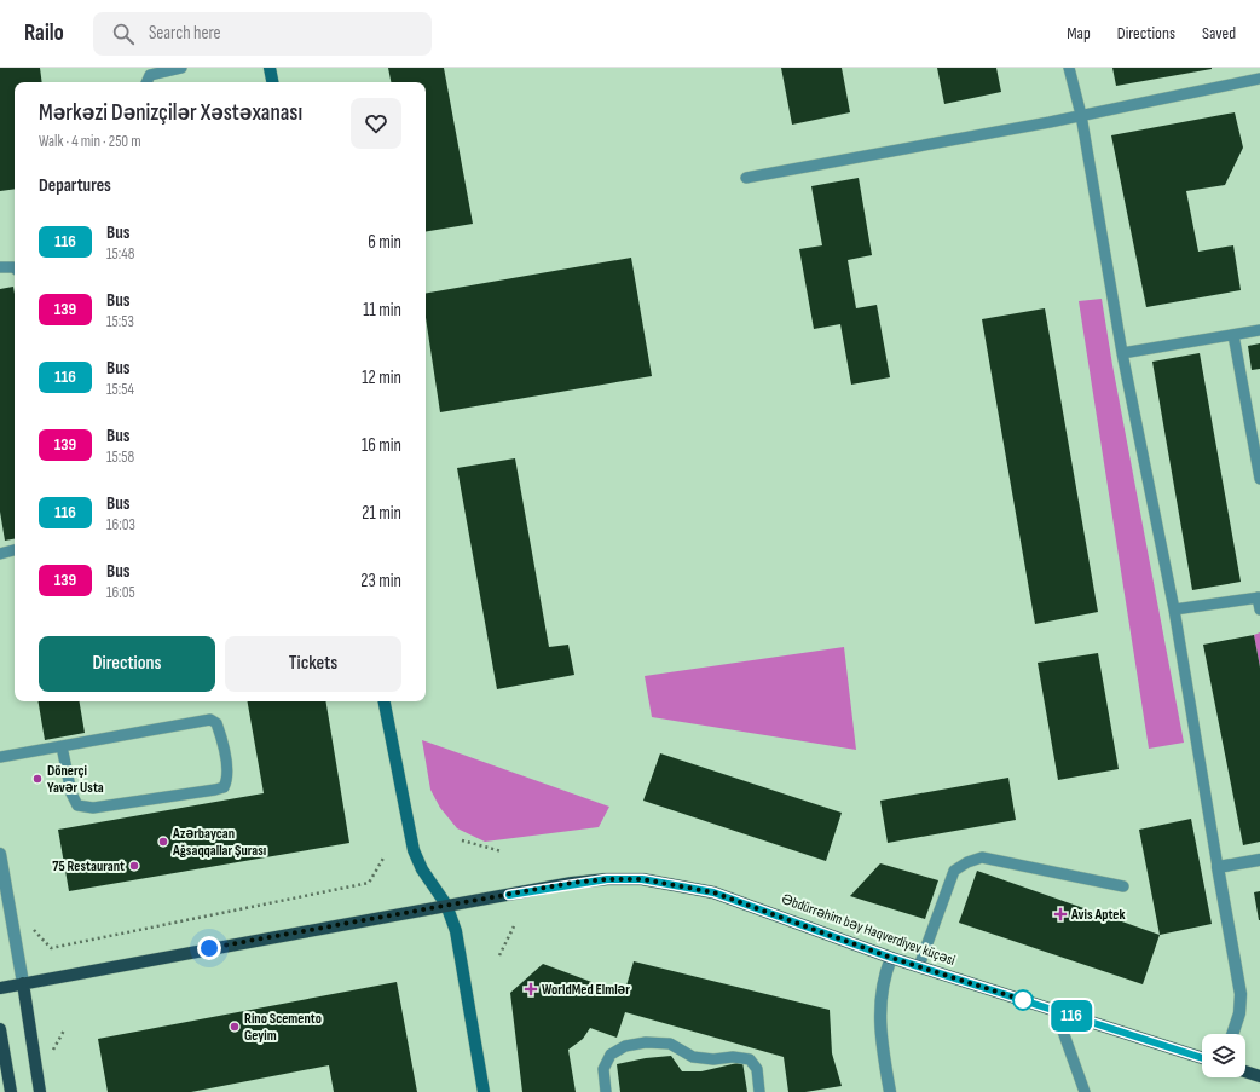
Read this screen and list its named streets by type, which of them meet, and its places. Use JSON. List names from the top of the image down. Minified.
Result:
{"streets":{"main road":["Əbdürrəhim bəy Haqverdiyev küçəsi"]},"places":{"other":["Dönerçi Yavər Usta","Azərbaycan Ağsaqqallar Şurası","75 Restaurant","Rino Scemento Geyim"],"health":["Avis Aptek","WorldMed Elmlər"]},"lines":["bus line 116"],"page":{"header":"Railo","search":"Search here","nav":["Map","Directions","Saved"],"on_map":"116","heading":[["Mərkəzi Dənizçilər Xəstəxanası","Walk · 4 min · 250 m"],"Departures"],"list":[{"mark":"116","name":"Bus","note":"15:48","value":"6 min"},{"mark":"139","name":"Bus","note":"15:53","value":"11 min"},{"mark":"116","name":"Bus","note":"15:54","value":"12 min"},{"mark":"139","name":"Bus","note":"15:58","value":"16 min"},{"mark":"116","name":"Bus","note":"16:03","value":"21 min"},{"mark":"139","name":"Bus","note":"16:05","value":"23 min"}],"buttons":["Directions","Tickets"]}}
